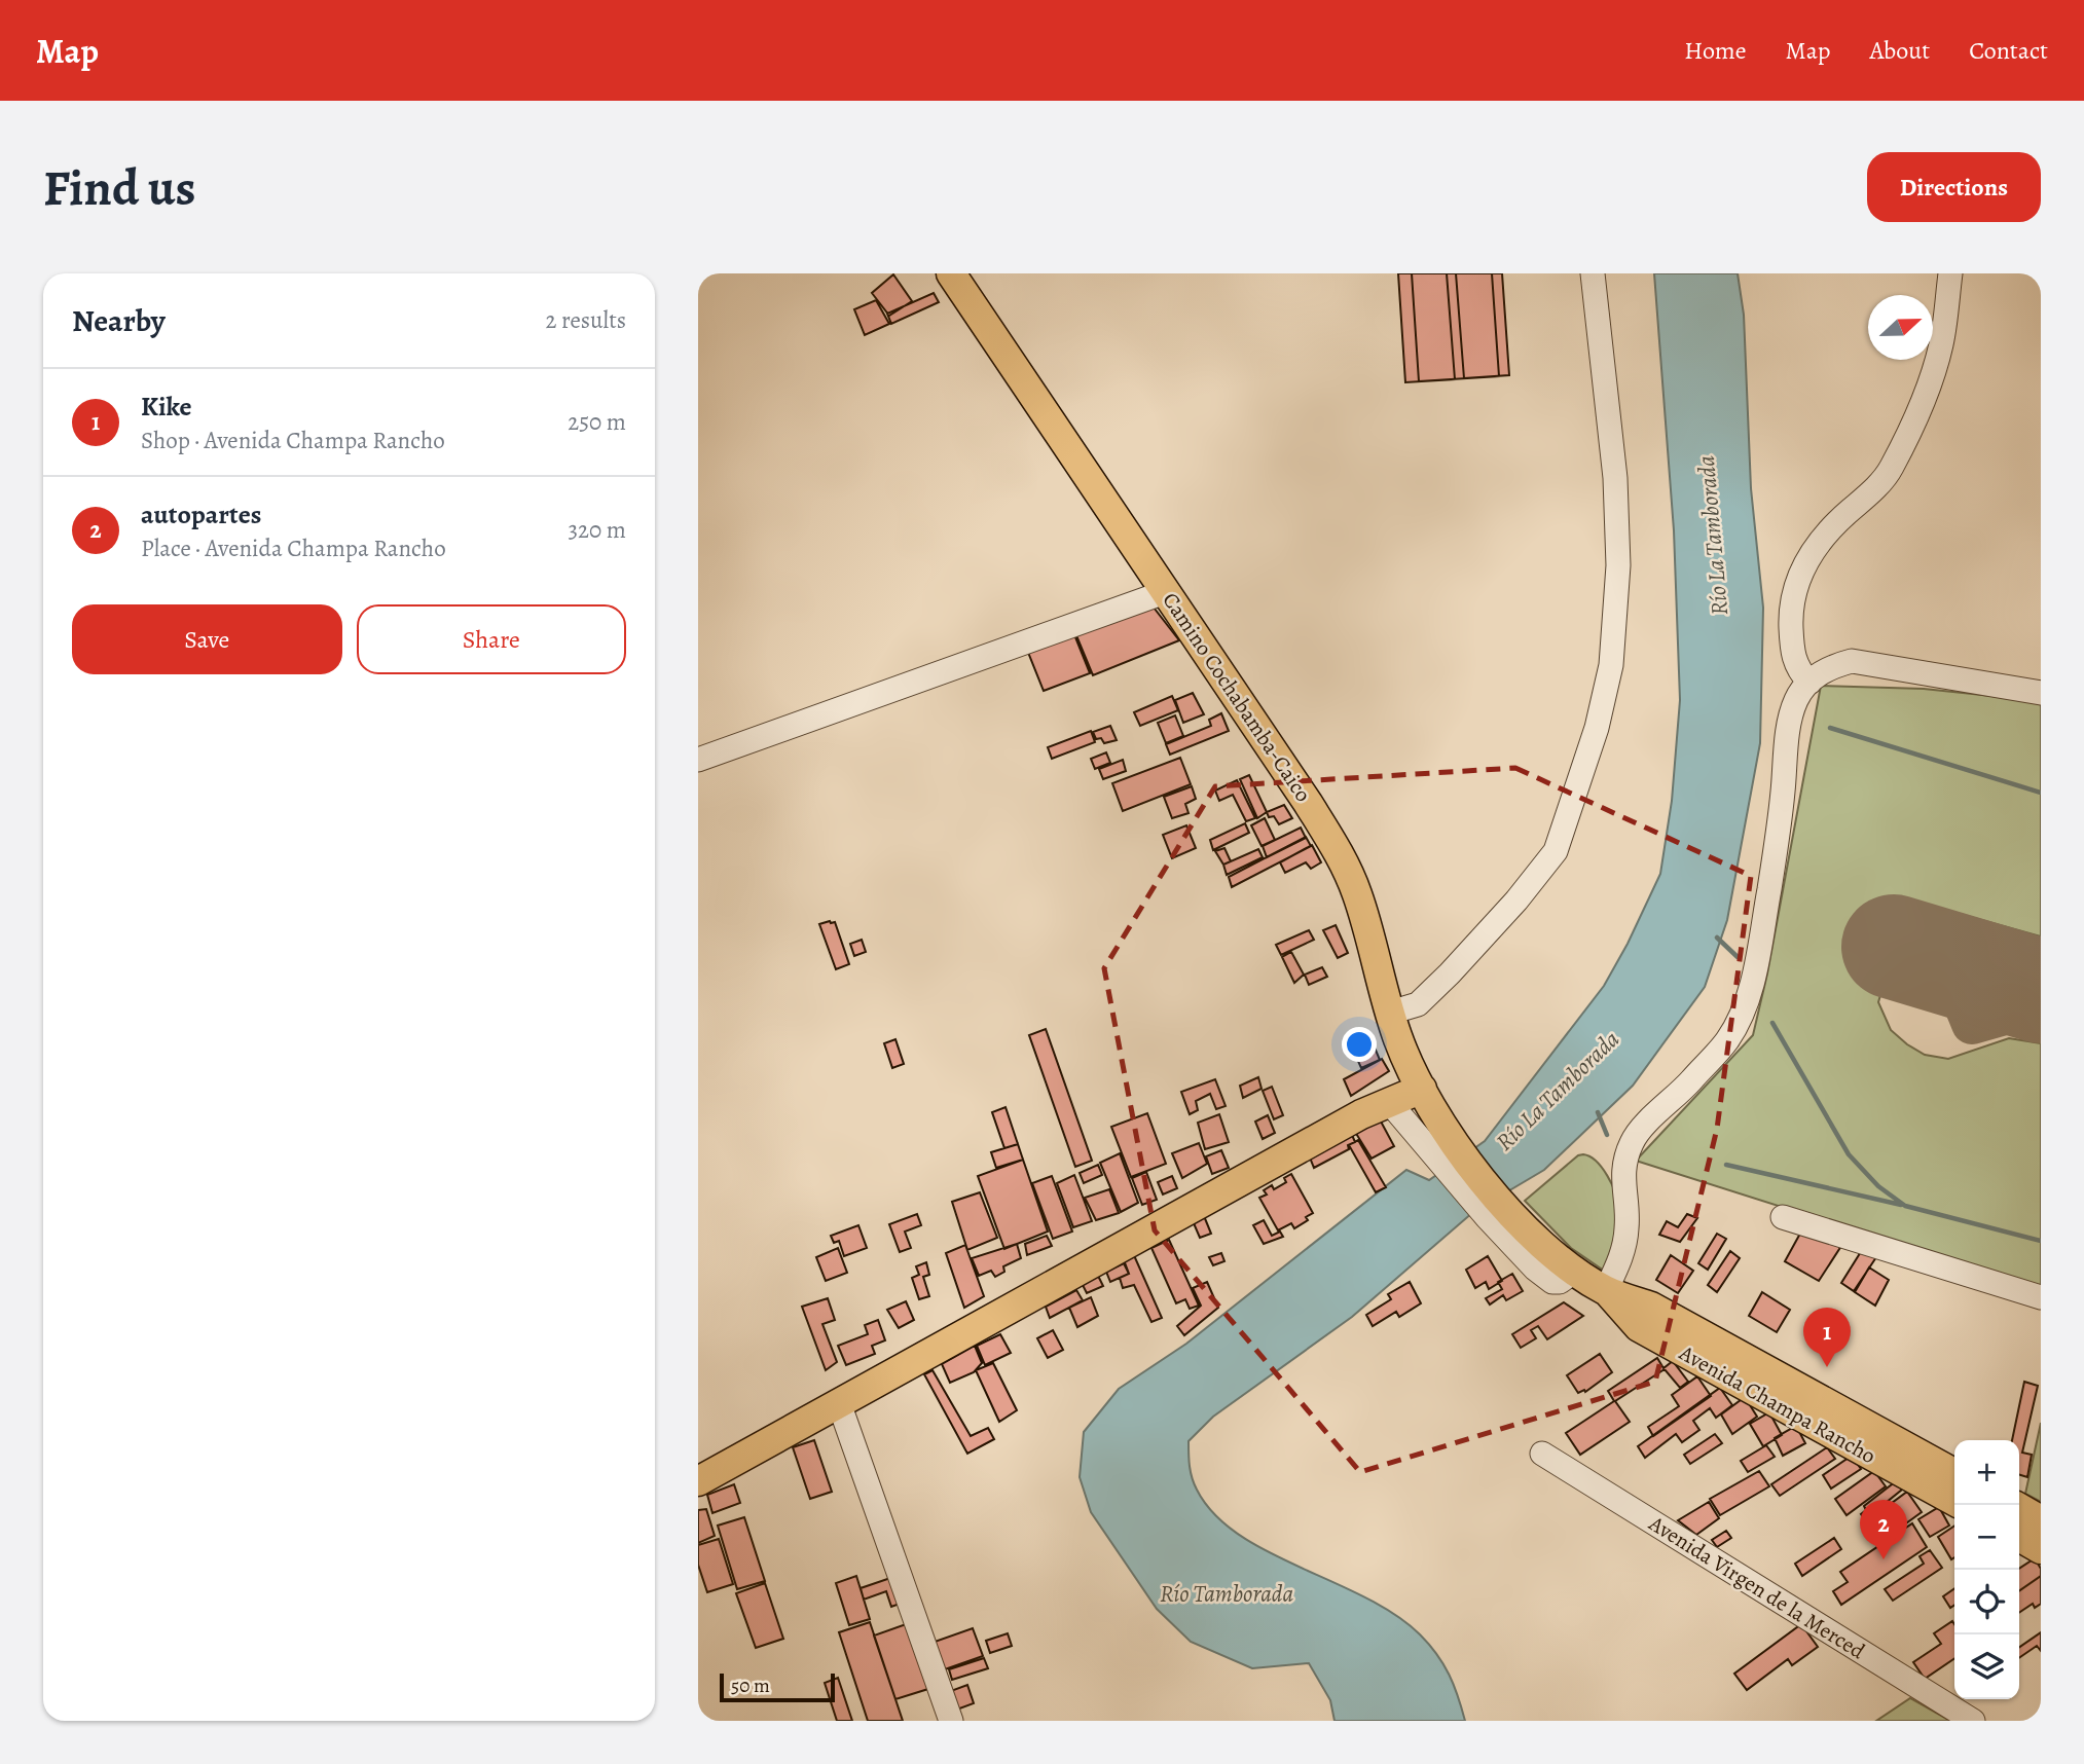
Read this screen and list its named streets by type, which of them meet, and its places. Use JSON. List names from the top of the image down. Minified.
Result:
{"streets":{"main road":["Camino Cochabamba-Caico","Avenida Champa Rancho"],"street":["Avenida Virgen de la Merced"]},"crossings":[["Camino Cochabamba-Caico","Avenida Champa Rancho"]],"water":["Río La Tamborada","Río Tamborada"],"scale_bar":"50 m","north":"right","page":{"header":"Map","nav":["Home","Map","About","Contact"],"buttons":["Directions",["Save","Share"]],"title":"Find us","heading":["Nearby","2 results"],"list":[{"mark":"1","name":"Kike","note":"Shop · Avenida Champa Rancho","value":"250 m"},{"mark":"2","name":"autopartes","note":"Place · Avenida Champa Rancho","value":"320 m"}],"pins":["1","2"],"map_buttons":["+","−"],"scale":"50 m"}}
